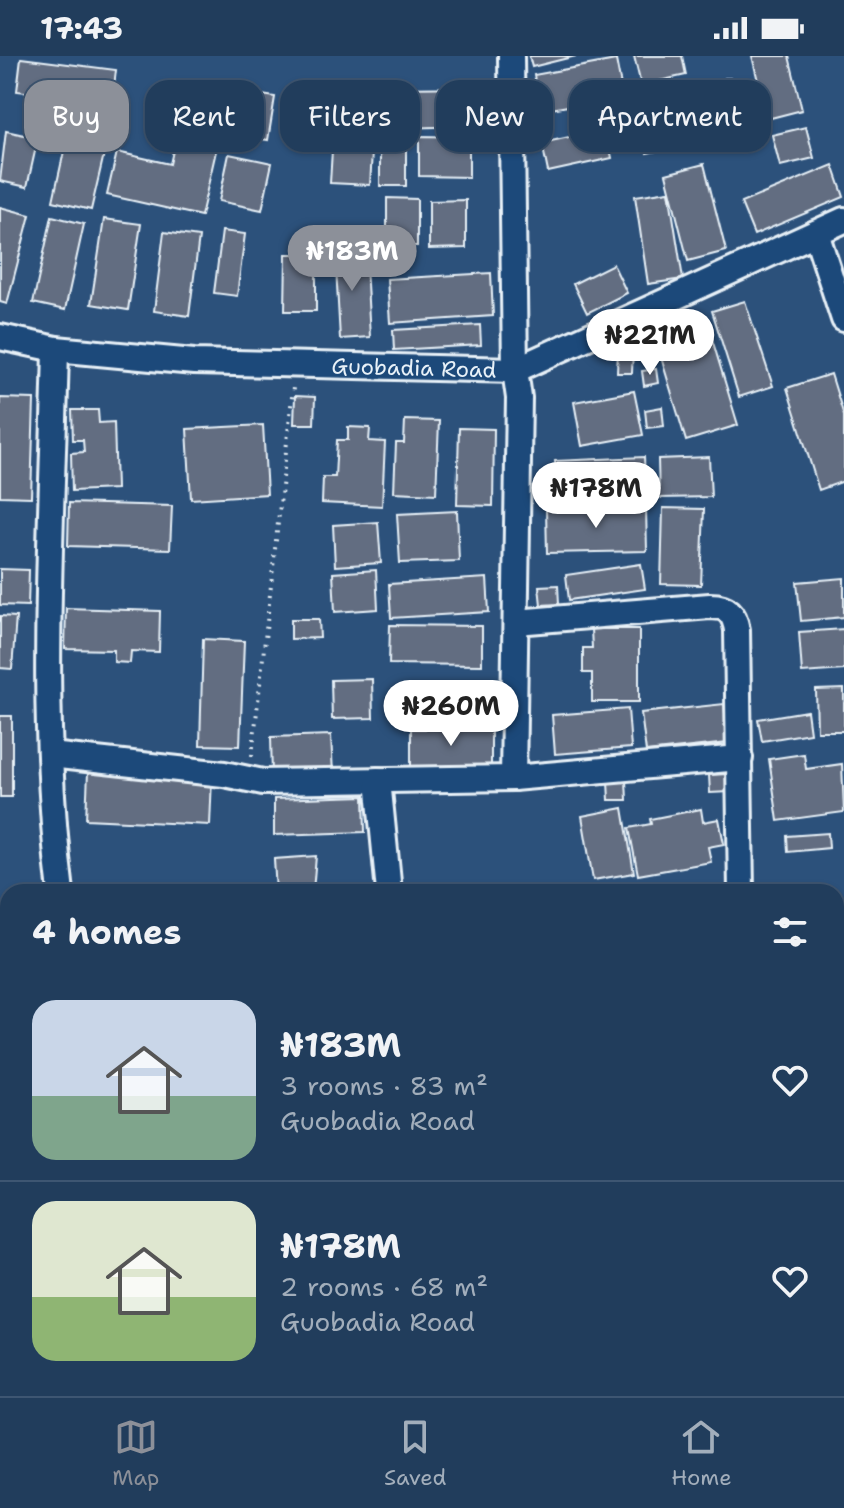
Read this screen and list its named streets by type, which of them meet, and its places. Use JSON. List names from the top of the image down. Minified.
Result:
{"streets":{"street":["Guobadia Road"]},"page":{"status":"17:43","chip":["Buy","Rent","Filters","New","Apartment"],"price":["₦183M","₦221M","₦178M","₦260M"],"heading":"4 homes","list":[{"name":"₦183M","note":"3 rooms · 83 m² · Guobadia Road"},{"name":"₦178M","note":"2 rooms · 68 m² · Guobadia Road"}],"tabs":["Map","Saved","Home"]}}
